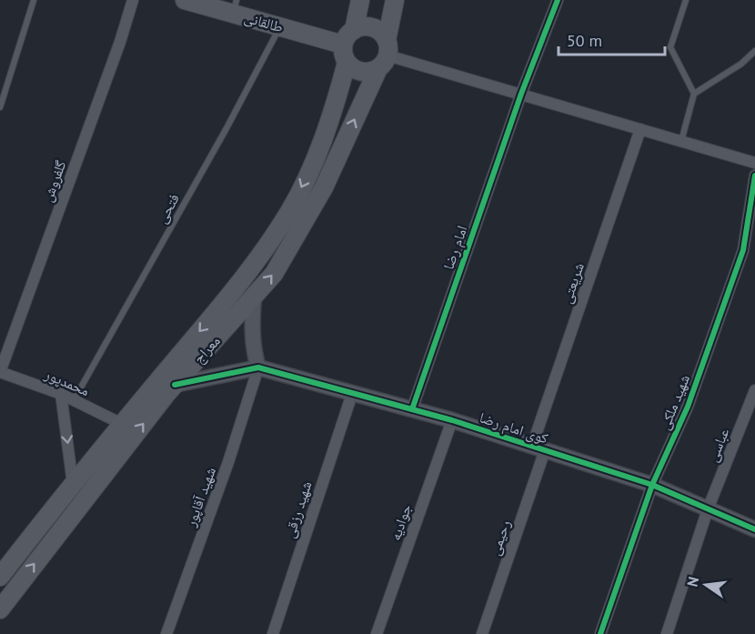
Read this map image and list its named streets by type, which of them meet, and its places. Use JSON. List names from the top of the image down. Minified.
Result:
{"streets":{"main road":["طالقانی","معراج"],"street":["گلفروش","امام رضا","شریعتی","محمدپور","شهید ملکی","کوی امام رضا","عباسی","شهید آقاپور","شهید رزقی","جوادیه","رحیمی"],"lane":["فتحی"]},"crossings":[["طالقانی","فتحی"],["طالقانی","معراج"],["گلفروش","محمدپور"],["فتحی","محمدپور"],["امام رضا","کوی امام رضا"],["شریعتی","کوی امام رضا"],["شریعتی","رحیمی"],["معراج","محمدپور"],["شهید ملکی","کوی امام رضا"],["کوی امام رضا","عباسی"],["کوی امام رضا","شهید آقاپور"],["کوی امام رضا","شهید رزقی"],["کوی امام رضا","جوادیه"],["کوی امام رضا","رحیمی"]],"scale_bar":"50 m","north":"left"}
